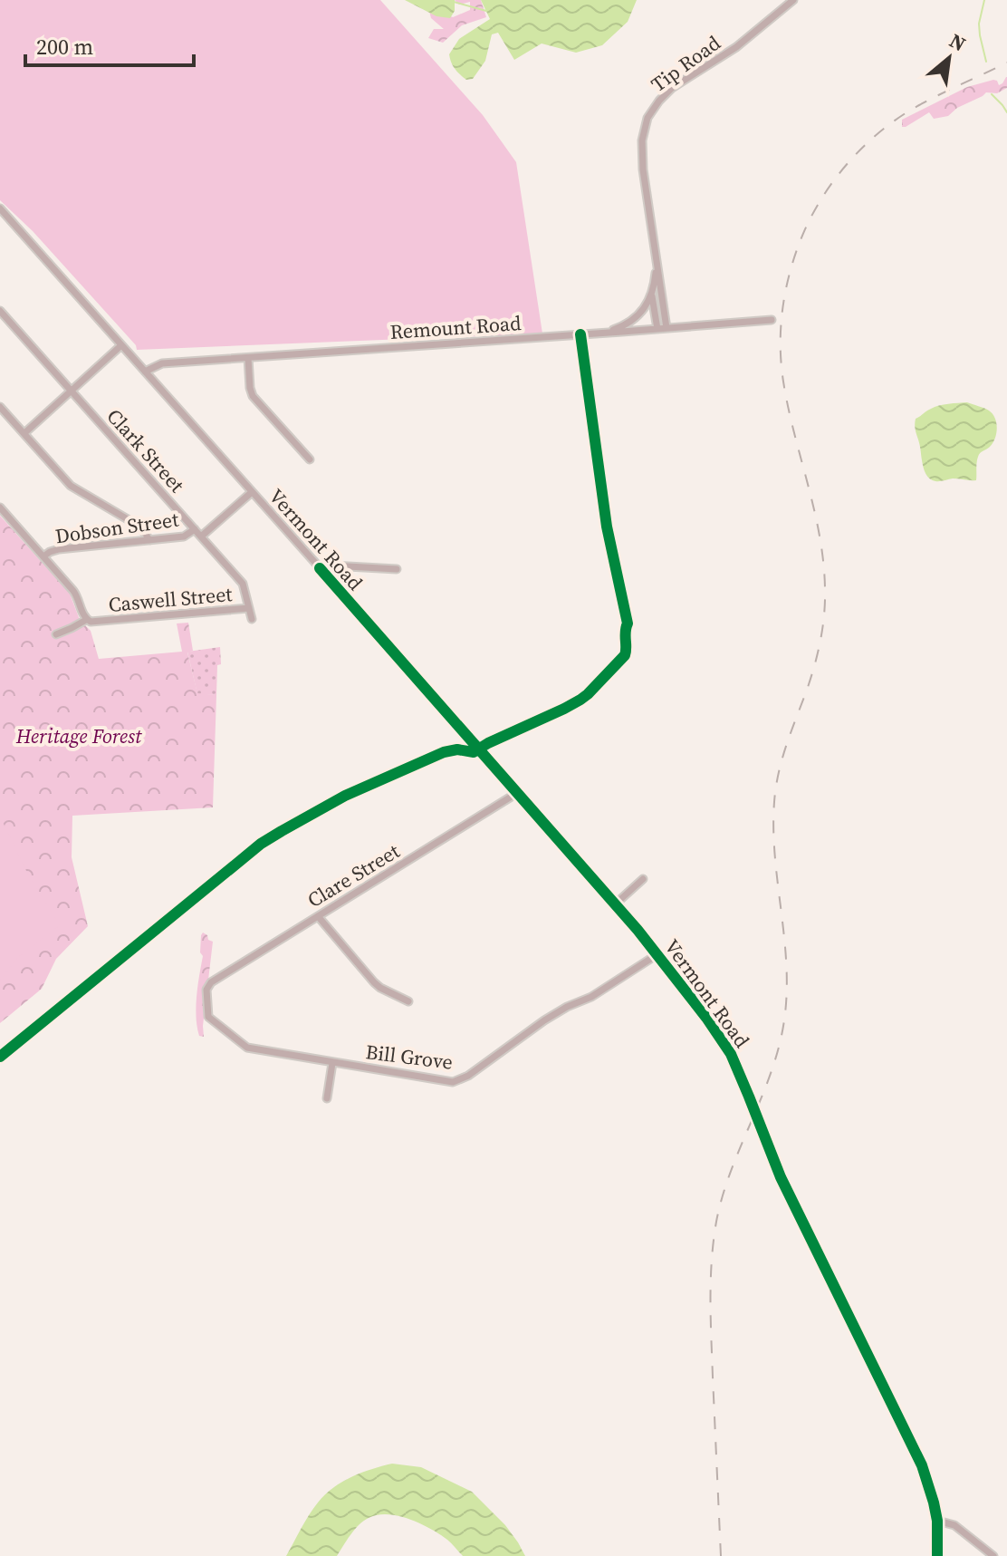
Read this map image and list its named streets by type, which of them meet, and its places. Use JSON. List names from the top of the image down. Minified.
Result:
{"streets":{"street":["Tip Road","Remount Road","Clark Street","Dobson Street","Vermont Road","Caswell Street","Clare Street","Bill Grove"]},"crossings":[["Tip Road","Remount Road"],["Remount Road","Vermont Road"],["Clark Street","Dobson Street"],["Clark Street","Caswell Street"],["Dobson Street","Vermont Road"],["Dobson Street","Caswell Street"],["Vermont Road","Clare Street"],["Vermont Road","Bill Grove"],["Clare Street","Bill Grove"]],"parks":["Heritage Forest"],"scale_bar":"200 m","north":"top right"}
